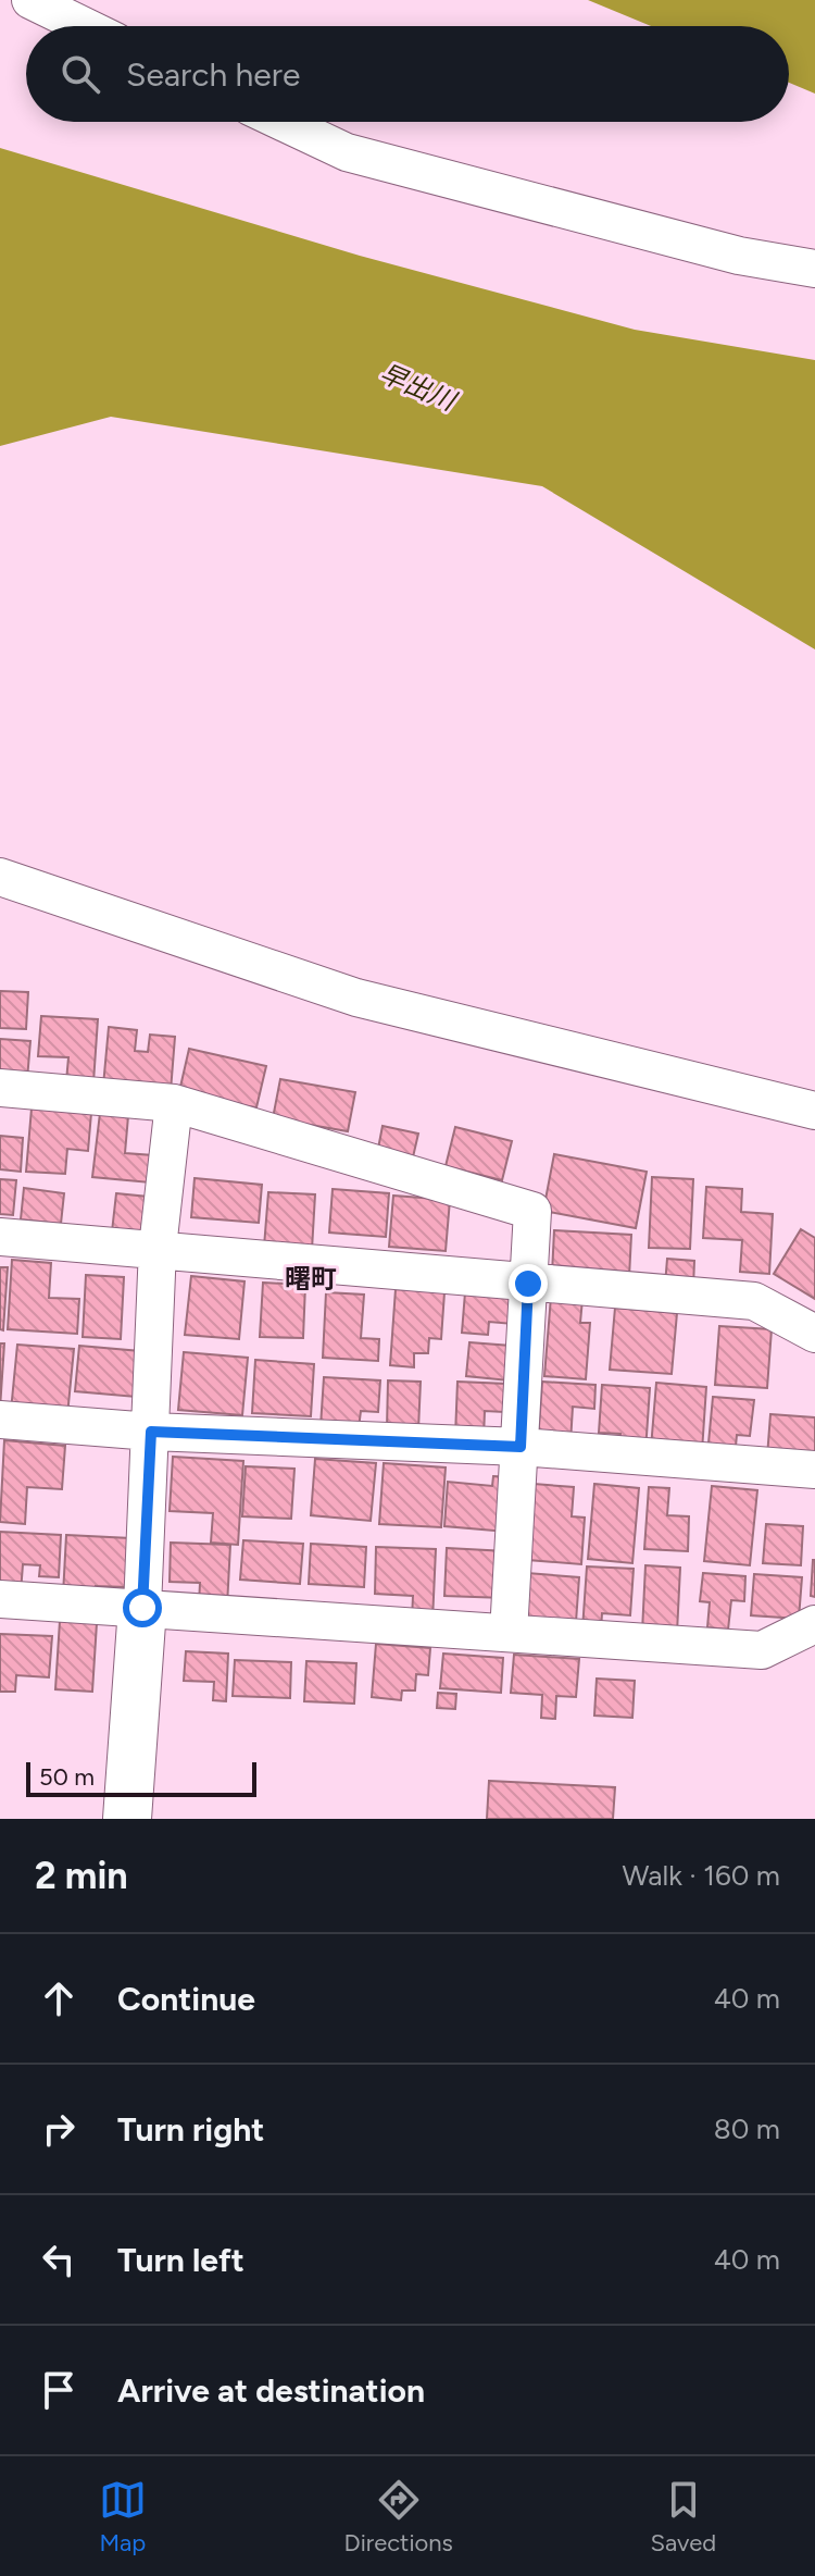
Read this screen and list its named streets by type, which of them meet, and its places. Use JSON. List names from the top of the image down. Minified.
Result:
{"districts":["曙町"],"water":["早出川"],"scale_bar":"50 m","page":{"search":"Search here","scale":"50 m","heading":["2 min","Walk · 160 m"],"list":[["Continue","40 m"],["Turn right","80 m"],["Turn left","40 m"],"Arrive at destination"],"nav":["Map","Directions","Saved"]}}
